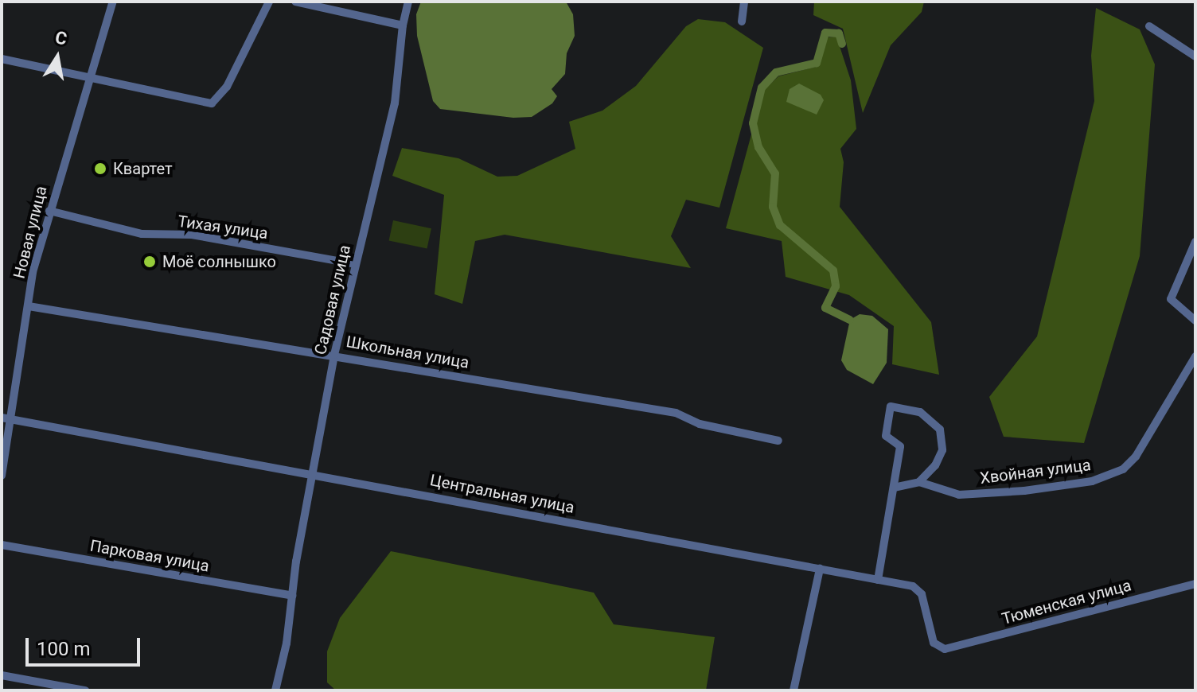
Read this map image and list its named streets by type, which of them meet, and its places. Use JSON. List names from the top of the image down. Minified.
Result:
{"streets":{"street":["Тихая улица","Новая улица","Садовая улица","Школьная улица","Хвойная улица","Центральная улица","Парковая улица","Тюменская улица"]},"crossings":[["Тихая улица","Новая улица"],["Тихая улица","Садовая улица"],["Новая улица","Школьная улица"],["Новая улица","Центральная улица"],["Садовая улица","Школьная улица"],["Садовая улица","Центральная улица"],["Садовая улица","Парковая улица"],["Центральная улица","Тюменская улица"]],"places":["Квартет","Моё солнышко"],"scale_bar":"100 m","north":"top"}
